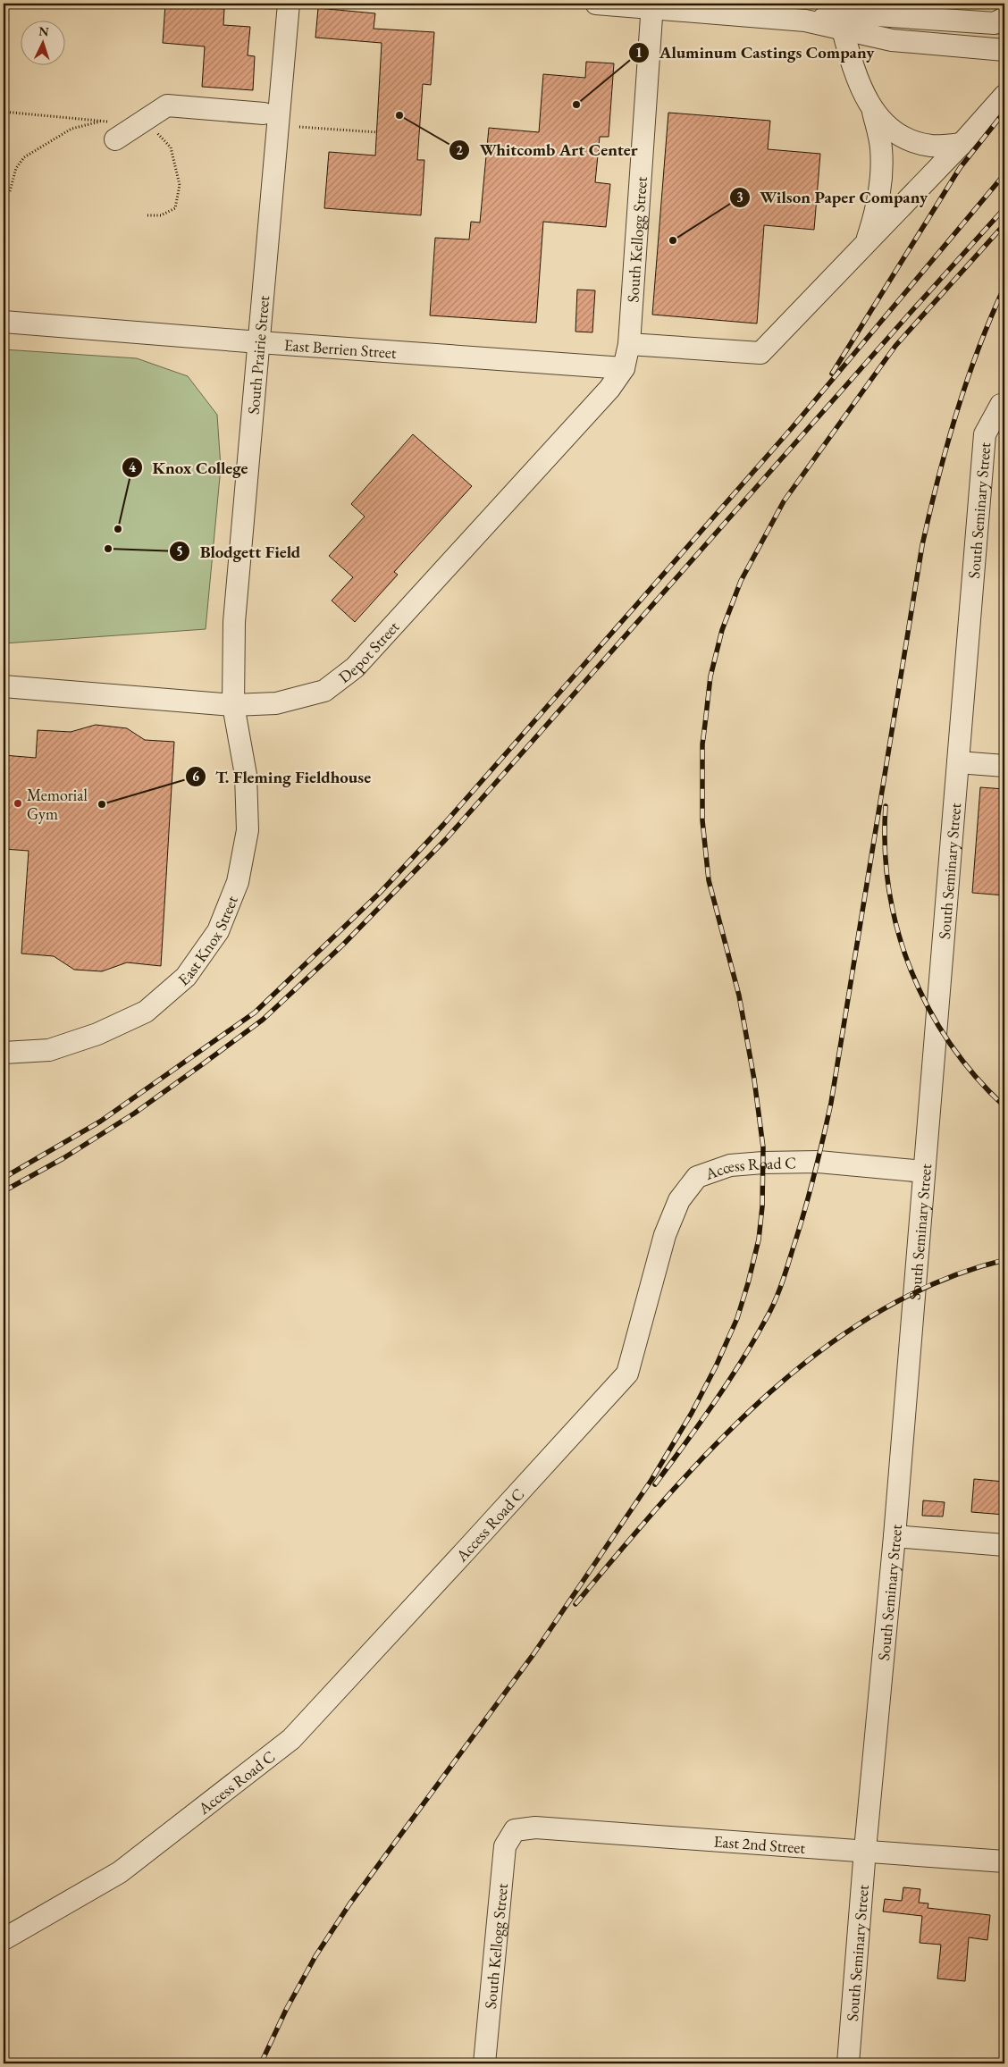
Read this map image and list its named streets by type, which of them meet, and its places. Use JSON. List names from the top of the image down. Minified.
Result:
{"streets":{"street":["South Kellogg Street","East Berrien Street","South Prairie Street","South Seminary Street","Depot Street","East Knox Street","Access Road C","East 2nd Street"]},"crossings":[["South Kellogg Street","East Berrien Street"],["South Kellogg Street","Depot Street"],["South Kellogg Street","East 2nd Street"],["East Berrien Street","South Prairie Street"],["East Berrien Street","Depot Street"],["South Prairie Street","Depot Street"],["South Prairie Street","East Knox Street"],["South Seminary Street","Access Road C"],["South Seminary Street","East 2nd Street"],["Depot Street","East Knox Street"]],"places":["Aluminum Castings Company","Whitcomb Art Center","Wilson Paper Company","Knox College","Blodgett Field","Memorial Gym","T. Fleming Fieldhouse"],"north":"top"}
